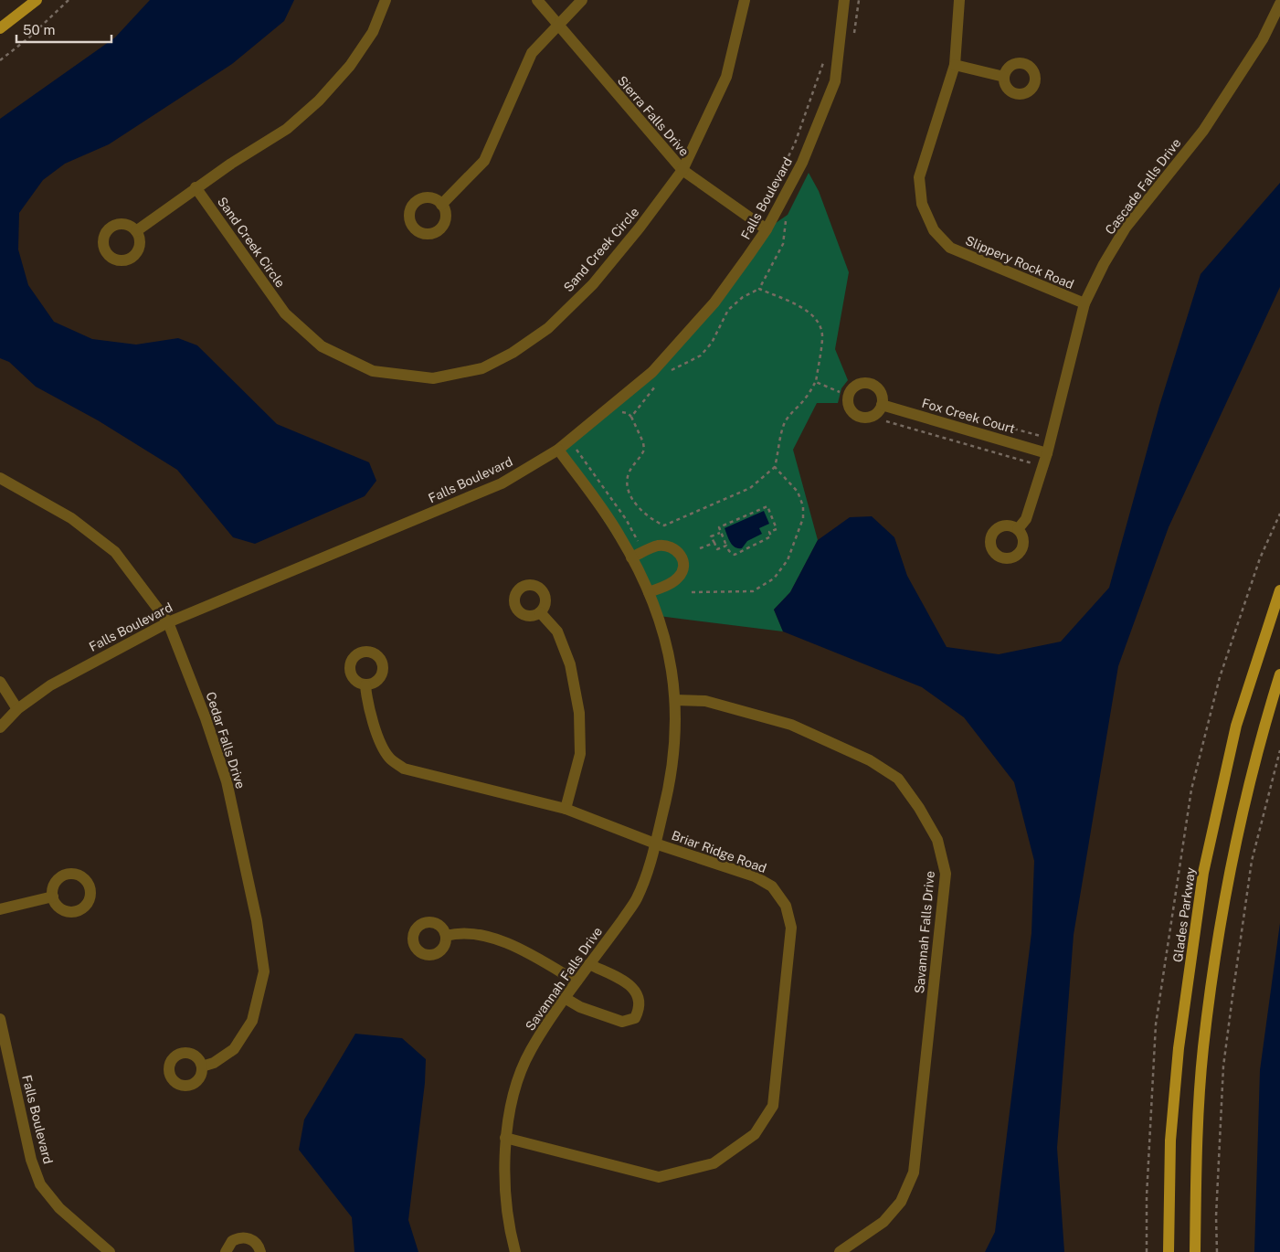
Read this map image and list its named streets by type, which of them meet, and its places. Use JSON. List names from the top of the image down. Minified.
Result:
{"streets":{"main road":["Glades Parkway"],"street":["Sierra Falls Drive","Cascade Falls Drive","Falls Boulevard","Sand Creek Circle","Slippery Rock Road","Fox Creek Court","Cedar Falls Drive","Briar Ridge Road","Savannah Falls Drive"]},"crossings":[["Sierra Falls Drive","Falls Boulevard"],["Sierra Falls Drive","Sand Creek Circle"],["Cascade Falls Drive","Slippery Rock Road"],["Cascade Falls Drive","Fox Creek Court"],["Falls Boulevard","Cedar Falls Drive"],["Falls Boulevard","Savannah Falls Drive"],["Briar Ridge Road","Savannah Falls Drive"]],"scale_bar":"50 m"}
